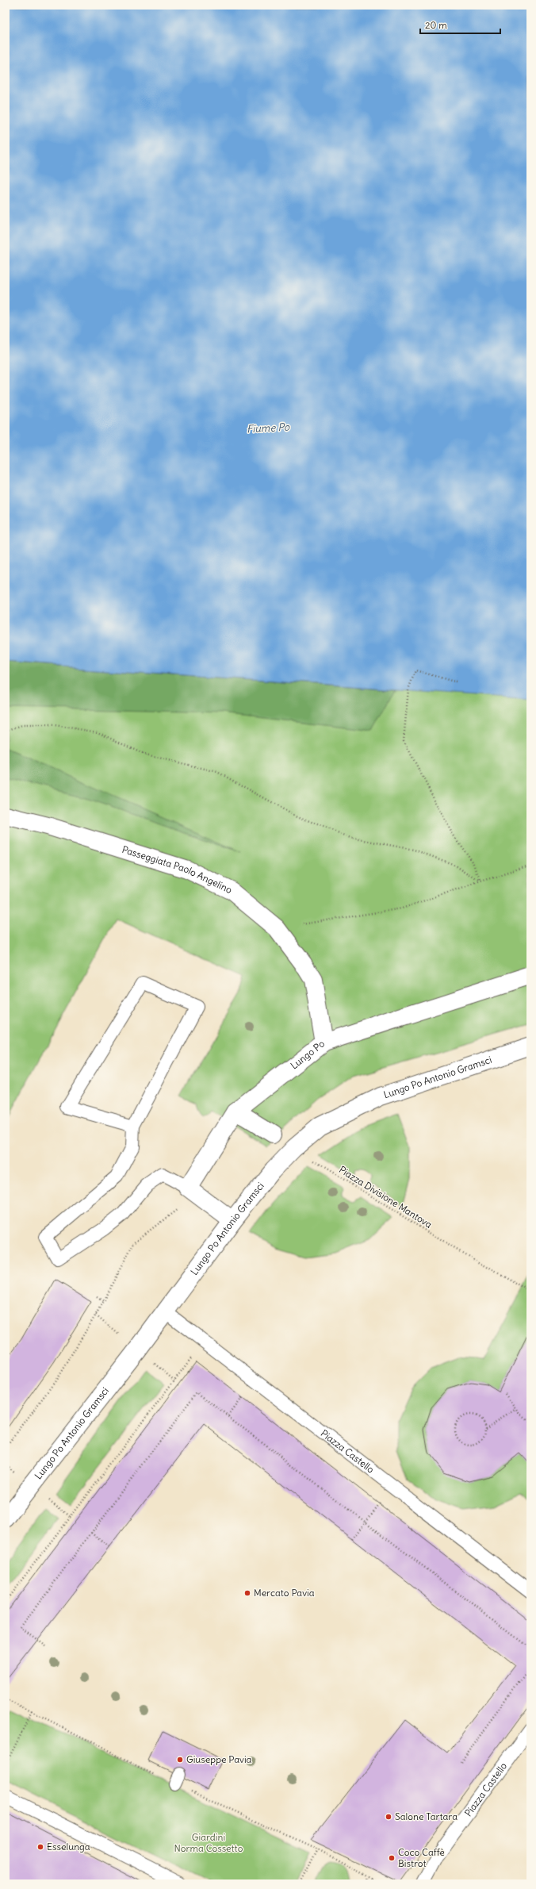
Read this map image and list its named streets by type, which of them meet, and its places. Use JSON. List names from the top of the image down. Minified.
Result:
{"streets":{"street":["Passeggiata Paolo Angelino","Lungo Po","Lungo Po Antonio Gramsci"],"lane":["Piazza Castello"],"path":["Piazza Divisione Mantova"]},"crossings":[["Passeggiata Paolo Angelino","Lungo Po"],["Lungo Po Antonio Gramsci","Piazza Castello"]],"water":["Fiume Po"],"parks":["Giardini Norma Cossetto"],"places":["Mercato Pavia","Giuseppe Pavia","Salone Tartara","Esselunga","Coco Caffè Bistrot"],"scale_bar":"20 m"}
